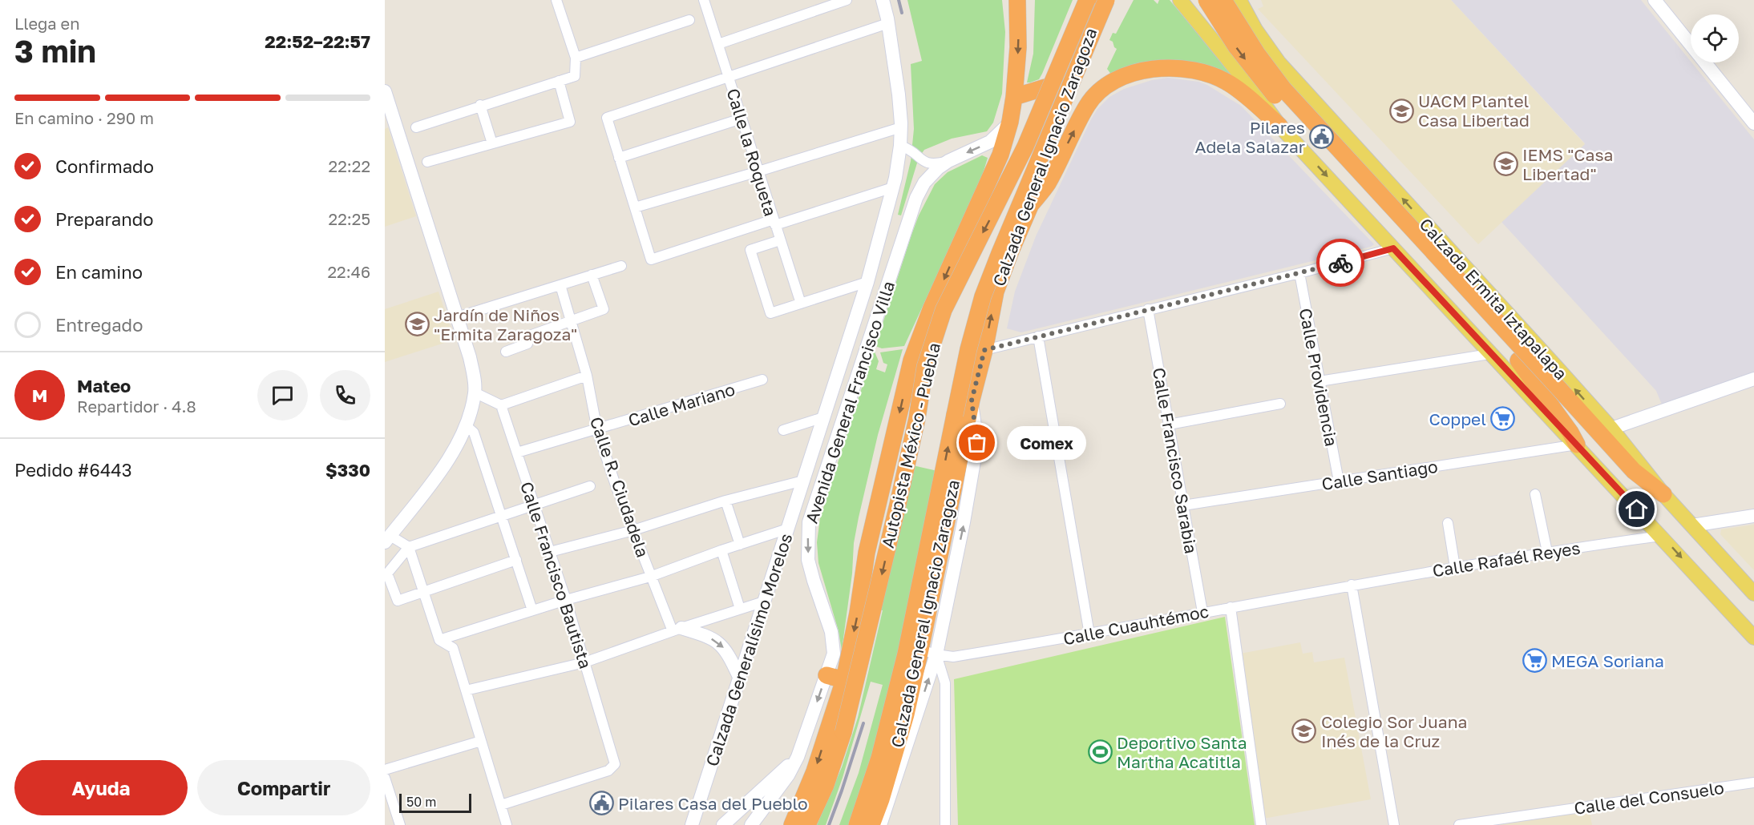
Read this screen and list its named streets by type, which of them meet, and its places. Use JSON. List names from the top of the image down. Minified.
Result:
{"streets":{"highway":["Calzada General Ignacio Zaragoza","Autopista México - Puebla"],"main road":["Calzada Ermita Iztapalapa"],"street":["Calle la Roqueta","Calle Providencia","Avenida General Francisco Villa","Calle Mariano","Calle Francisco Sarabia","Calle Santiago","Calle R. Ciudadela","Calle Rafaél Reyes","Calle Francisco Bautista","Calle Cuauhtémoc","Calzada Generalísimo Morelos","Calle del Consuelo"]},"crossings":[["Calzada General Ignacio Zaragoza","Calle Cuauhtémoc"],["Calle Providencia","Calle Santiago"],["Calle Mariano","Calle R. Ciudadela"],["Calle Mariano","Calle Francisco Bautista"],["Calle Francisco Sarabia","Calle Santiago"],["Calle Francisco Sarabia","Calle Cuauhtémoc"],["Calle Rafaél Reyes","Calle Cuauhtémoc"]],"one_way":["Avenida General Francisco Villa"],"places":{"school or university":["UACM Plantel Casa Libertad","IEMS \"Casa Libertad\"","Jardín de Niños \"Ermita Zaragoza\"","Colegio Sor Juana Inés de la Cruz"],"public building":["Pilares Adela Salazar","Pilares Casa del Pueblo"],"supermarket":["Coppel","MEGA Soriana"],"other":["Comex"],"sports":["Deportivo Santa Martha Acatitla"]},"scale_bar":"50 m","page":{"heading":["3 min","Llega en","22:52–22:57"],"panel":["Mateo","Repartidor · 4.8","Pedido #6443","$330"],"bar":"En camino · 290 m","list":[["Confirmado","22:22"],["Preparando","22:25"],["En camino","22:46"],"Entregado"],"round":"M","bubble":"Comex","buttons":["Ayuda","Compartir"],"scale":"50 m"}}
